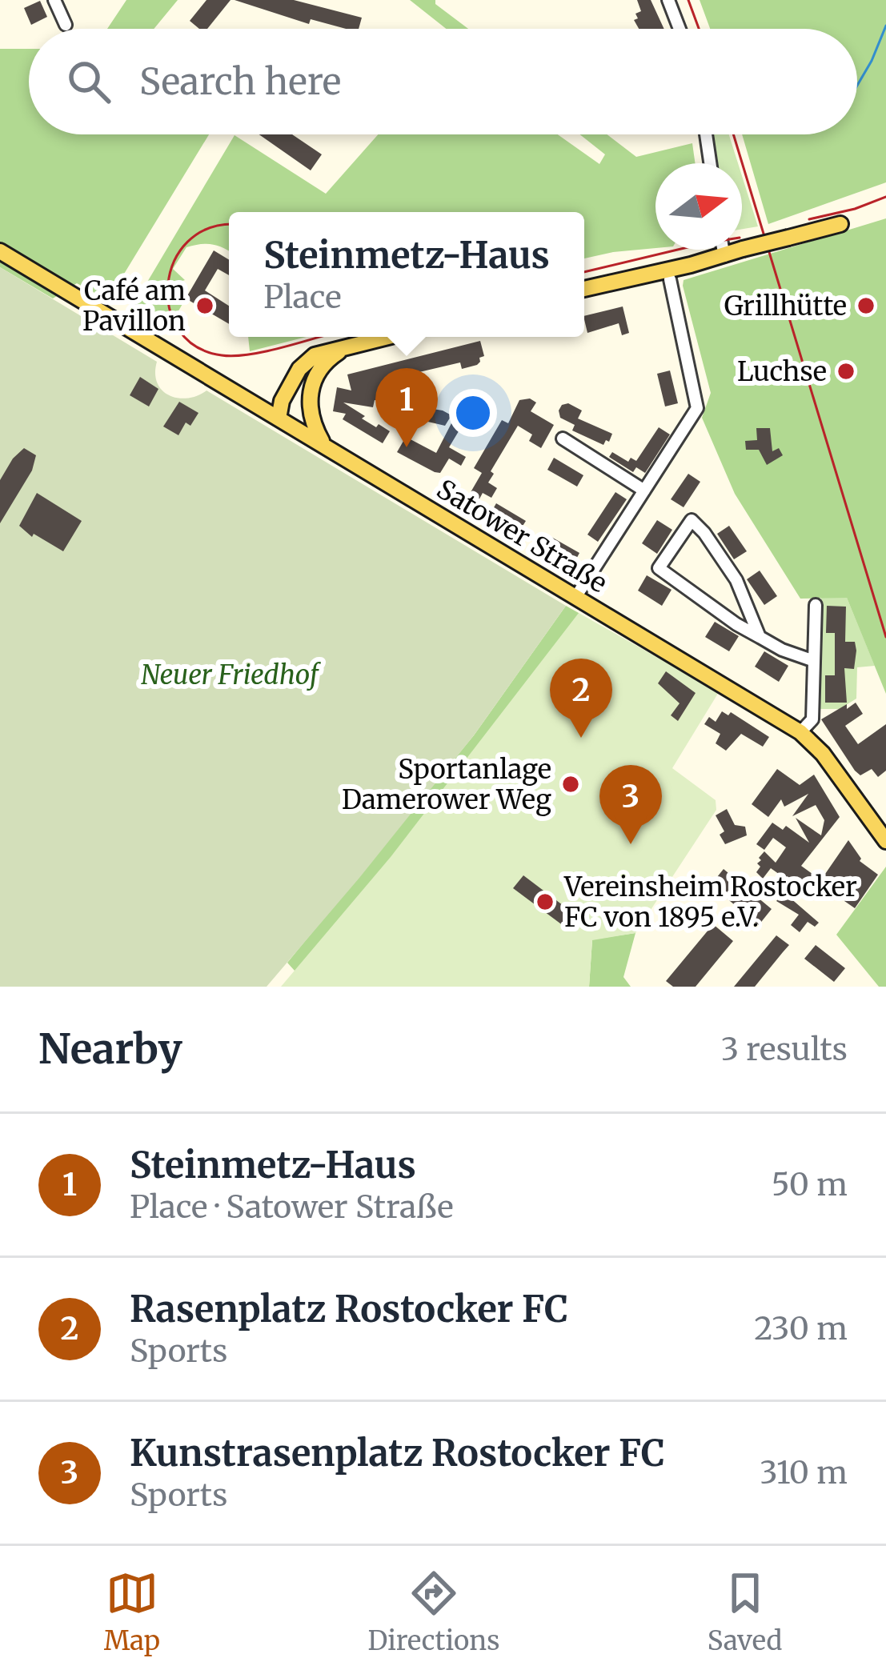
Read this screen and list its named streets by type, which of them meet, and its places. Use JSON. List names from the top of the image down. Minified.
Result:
{"streets":{"main road":["Satower Straße"]},"parks":["Neuer Friedhof"],"places":["Café am Pavillon","Grillhütte","Luchse","Sportanlage Damerower Weg","Vereinsheim Rostocker FC von 1895 e.V."],"north":"right","page":{"search":"Search here","popup":["Steinmetz-Haus","Place"],"pins":["1","2","3"],"heading":["Nearby","3 results"],"list":[{"mark":"1","name":"Steinmetz-Haus","note":"Place · Satower Straße","value":"50 m"},{"mark":"2","name":"Rasenplatz Rostocker FC","note":"Sports","value":"230 m"},{"mark":"3","name":"Kunstrasenplatz Rostocker FC","note":"Sports","value":"310 m"}],"nav":["Map","Directions","Saved"]}}
